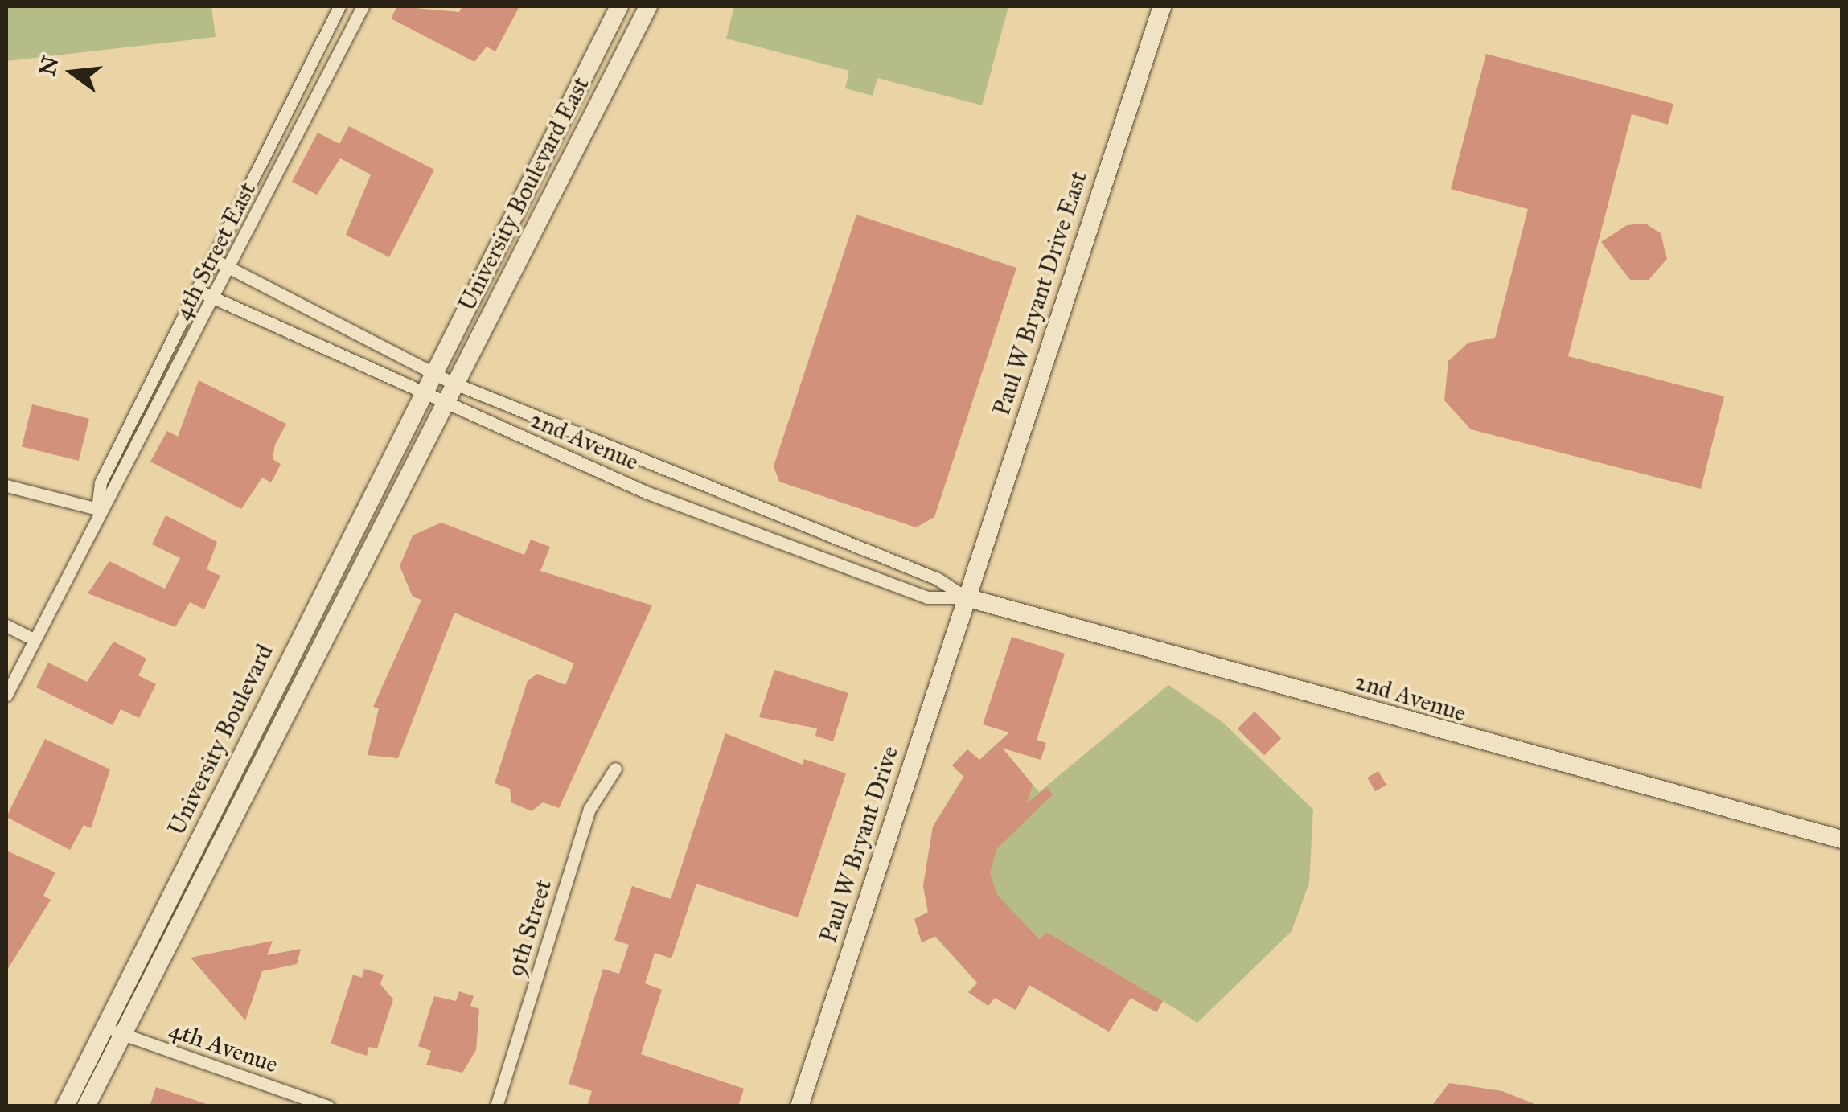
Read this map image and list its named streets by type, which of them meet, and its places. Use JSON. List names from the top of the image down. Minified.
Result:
{"streets":{"main road":["University Boulevard East","Paul W Bryant Drive East","2nd Avenue","University Boulevard","Paul W Bryant Drive"],"street":["4th Street East","9th Street","4th Avenue"]},"crossings":[["University Boulevard East","2nd Avenue"],["University Boulevard East","University Boulevard"],["4th Street East","2nd Avenue"],["Paul W Bryant Drive East","2nd Avenue"],["Paul W Bryant Drive East","Paul W Bryant Drive"],["2nd Avenue","University Boulevard"],["2nd Avenue","Paul W Bryant Drive"],["University Boulevard","4th Avenue"]],"north":"left"}
